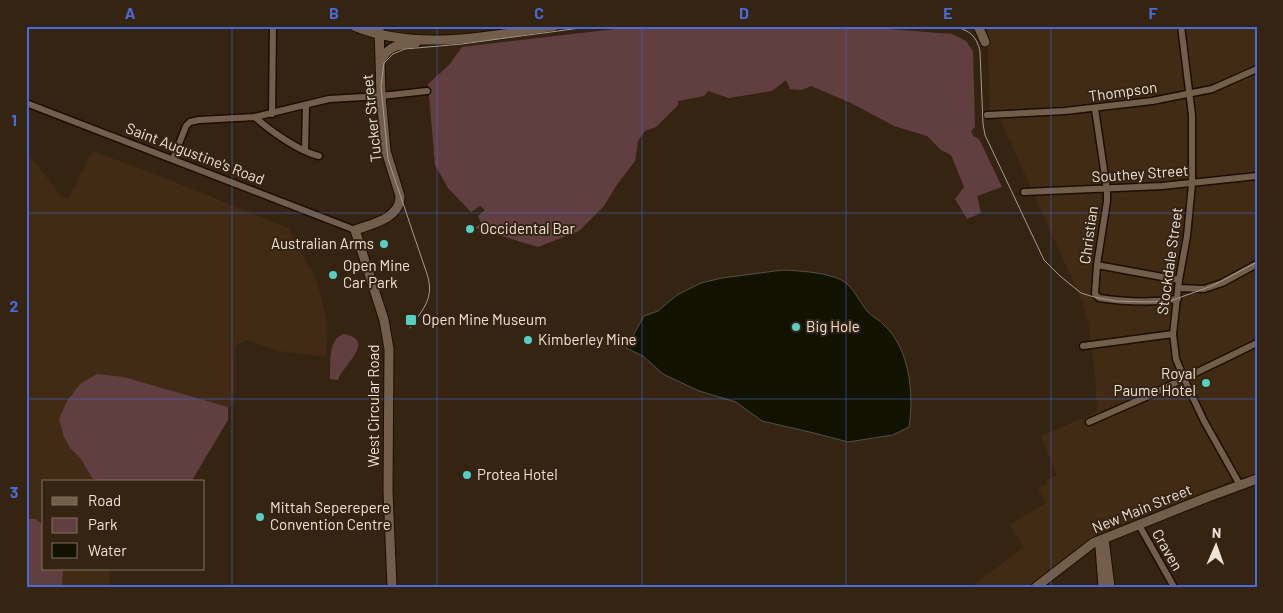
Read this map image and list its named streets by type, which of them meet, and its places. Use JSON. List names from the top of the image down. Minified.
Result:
{"streets":{"street":["Thompson","Tucker Street","Saint Augustine's Road","Southey Street","Christian","Stockdale Street","West Circular Road","New Main Street","Craven"]},"crossings":[["Thompson","Christian"],["Thompson","Stockdale Street"],["Tucker Street","Saint Augustine's Road"],["Tucker Street","West Circular Road"],["Saint Augustine's Road","West Circular Road"],["Southey Street","Christian"],["Southey Street","Stockdale Street"],["Christian","Stockdale Street"],["Stockdale Street","New Main Street"],["New Main Street","Craven"]],"places":{"other":["Occidental Bar","Australian Arms","Open Mine Car Park","Big Hole","Kimberley Mine","Royal Paume Hotel","Protea Hotel","Mittah Seperepere Convention Centre"],"transit":["Open Mine Museum"]},"legend":["Road","Park","Water"],"north":"top","grid":{"columns":["A","B","C","D","E","F"],"rows":["1","2","3"]}}
